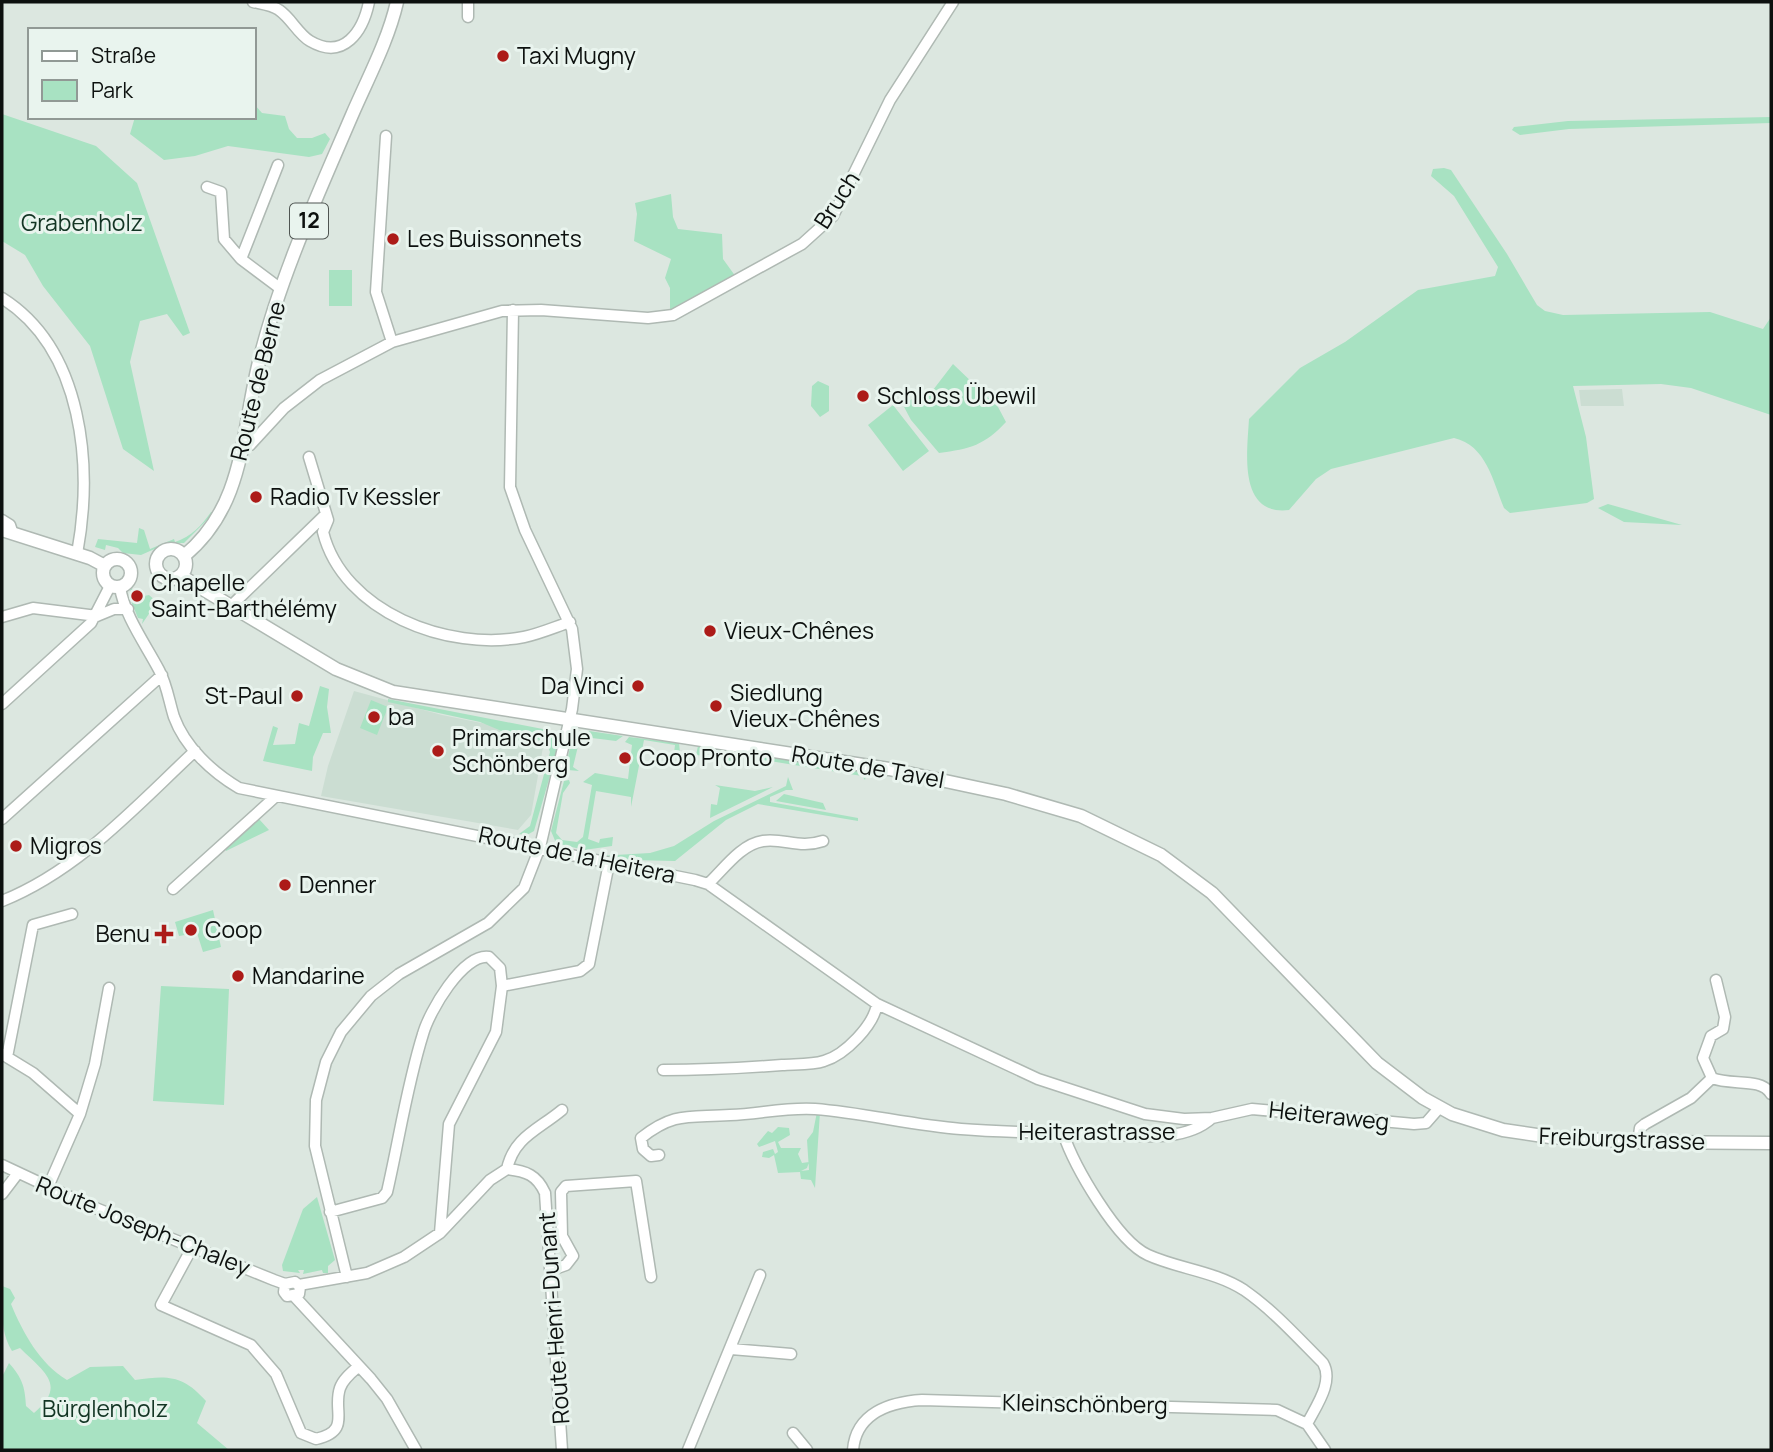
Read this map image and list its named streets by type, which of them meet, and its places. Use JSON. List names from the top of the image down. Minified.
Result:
{"streets":{"main road":["12","Route de Berne","Route de Tavel","Freiburgstrasse"],"street":["Bruch","Route de la Heitera","Heiteraweg","Heiterastrasse","Route Joseph-Chaley","Route Henri-Dunant","Kleinschönberg"]},"crossings":[["Bruch","Route de Berne"],["Route de Berne","Route de Tavel"],["Route de Tavel","Heiteraweg"],["Route de Tavel","Freiburgstrasse"],["Route de la Heitera","Heiterastrasse"],["Heiteraweg","Heiterastrasse"],["Route Joseph-Chaley","Route Henri-Dunant"]],"parks":["Grabenholz","Bürglenholz"],"places":{"other":["Taxi Mugny","Les Buissonnets","Schloss Übewil","Radio Tv Kessler","Chapelle Saint-Barthélémy","Vieux-Chênes","Da Vinci","St-Paul","Siedlung Vieux-Chênes","ba","Primarschule Schönberg","Coop Pronto","Migros","Denner","Coop","Mandarine"],"health":["Benu"]},"legend":["Straße","Park"]}
